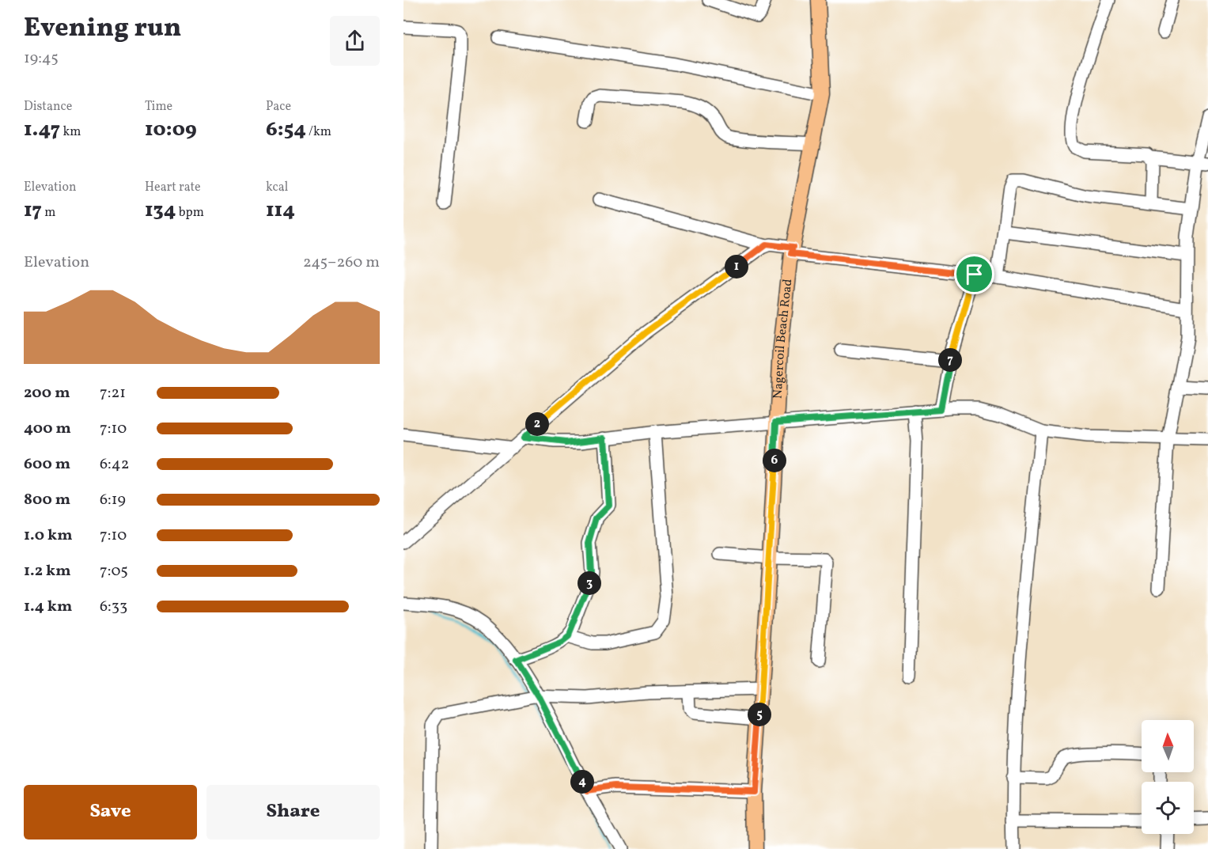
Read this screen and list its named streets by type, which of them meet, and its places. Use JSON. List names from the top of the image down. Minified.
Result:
{"streets":{"main road":["Nagercoil Beach Road"]},"north":"top","page":{"heading":["Evening run","19:45"],"stats":[["Distance","1.47 km"],["Time","10:09"],["Pace","6:54 /km"],["Elevation","17 m"],["Heart rate","134 bpm"],["kcal","114"]],"chart":["Elevation","245–260 m"],"pins":["1","7","2","6","3","5","4"],"list":[{"name":"200 m","note":"7:21"},{"name":"400 m","note":"7:10"},{"name":"600 m","note":"6:42"},{"name":"800 m","note":"6:19"},{"name":"1.0 km","note":"7:10"},{"name":"1.2 km","note":"7:05"},{"name":"1.4 km","note":"6:33"}],"buttons":["Save","Share"]}}
